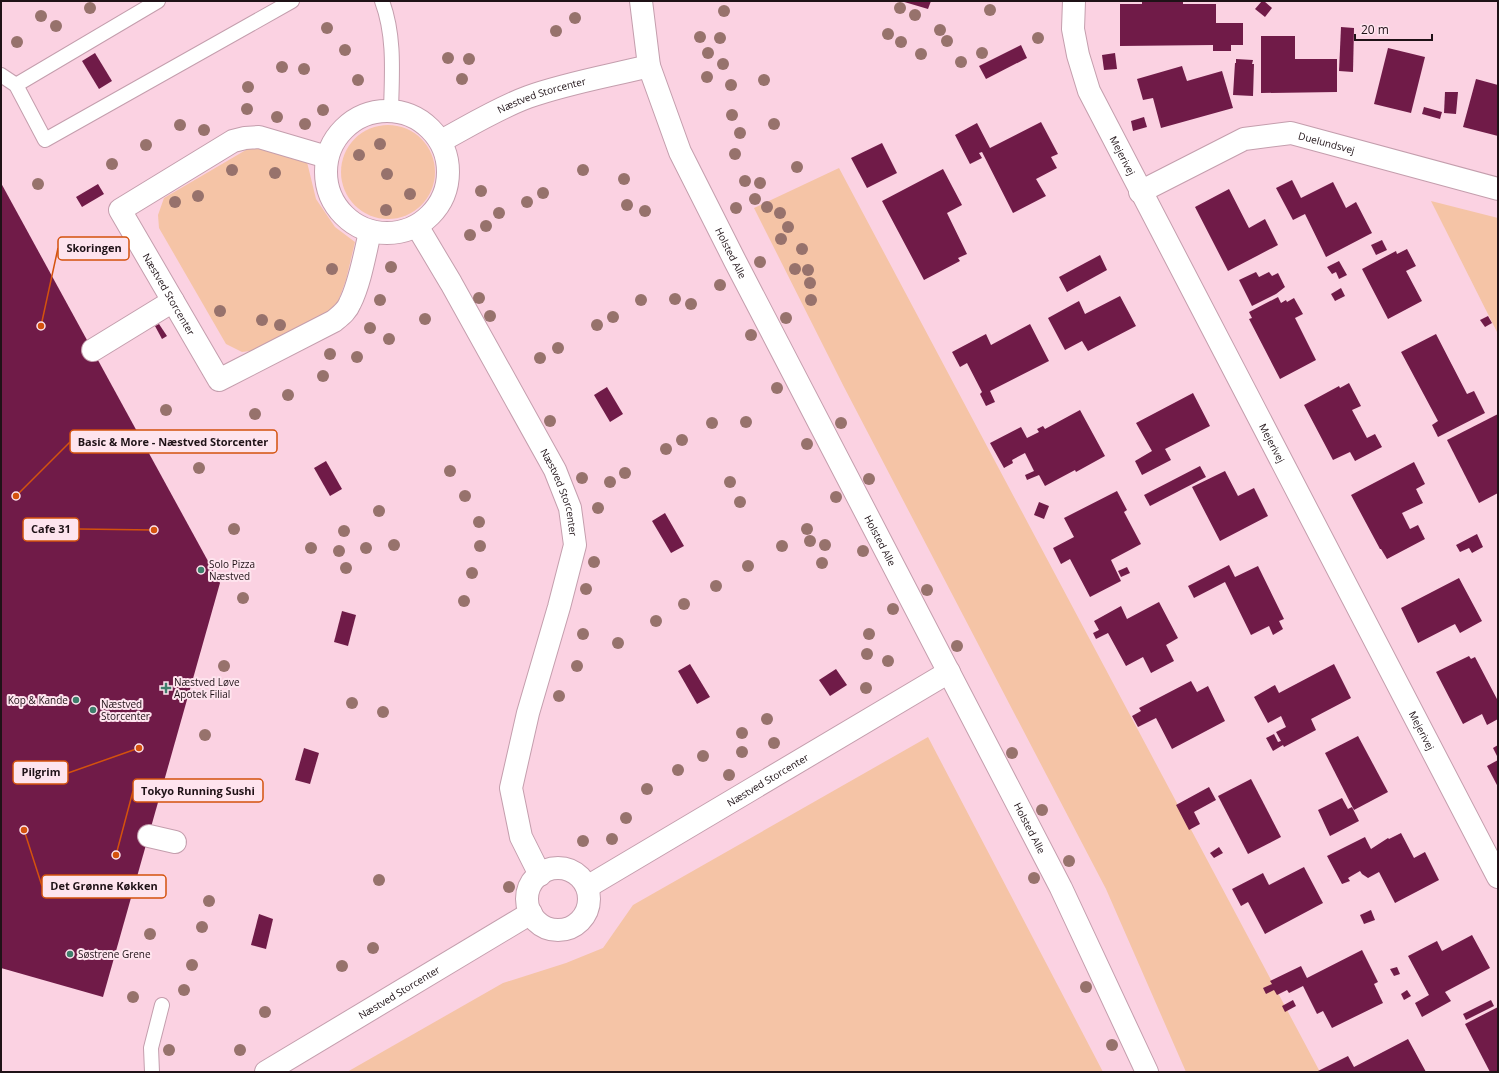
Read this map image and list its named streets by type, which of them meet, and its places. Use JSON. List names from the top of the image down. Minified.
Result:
{"streets":{"street":["Næstved Storcenter","Duelundsvej","Mejerivej","Holsted Alle"]},"crossings":[["Næstved Storcenter","Holsted Alle"],["Duelundsvej","Mejerivej"]],"places":{"other":["Skoringen","Basic & More - Næstved Storcenter","Cafe 31","Solo Pizza Næstved","Kop & Kande","Næstved Storcenter","Pilgrim","Det Grønne Køkken","Tokyo Running Sushi","Søstrene Grene"],"health":["Næstved Løve Apotek Filial"]},"scale_bar":"20 m"}
